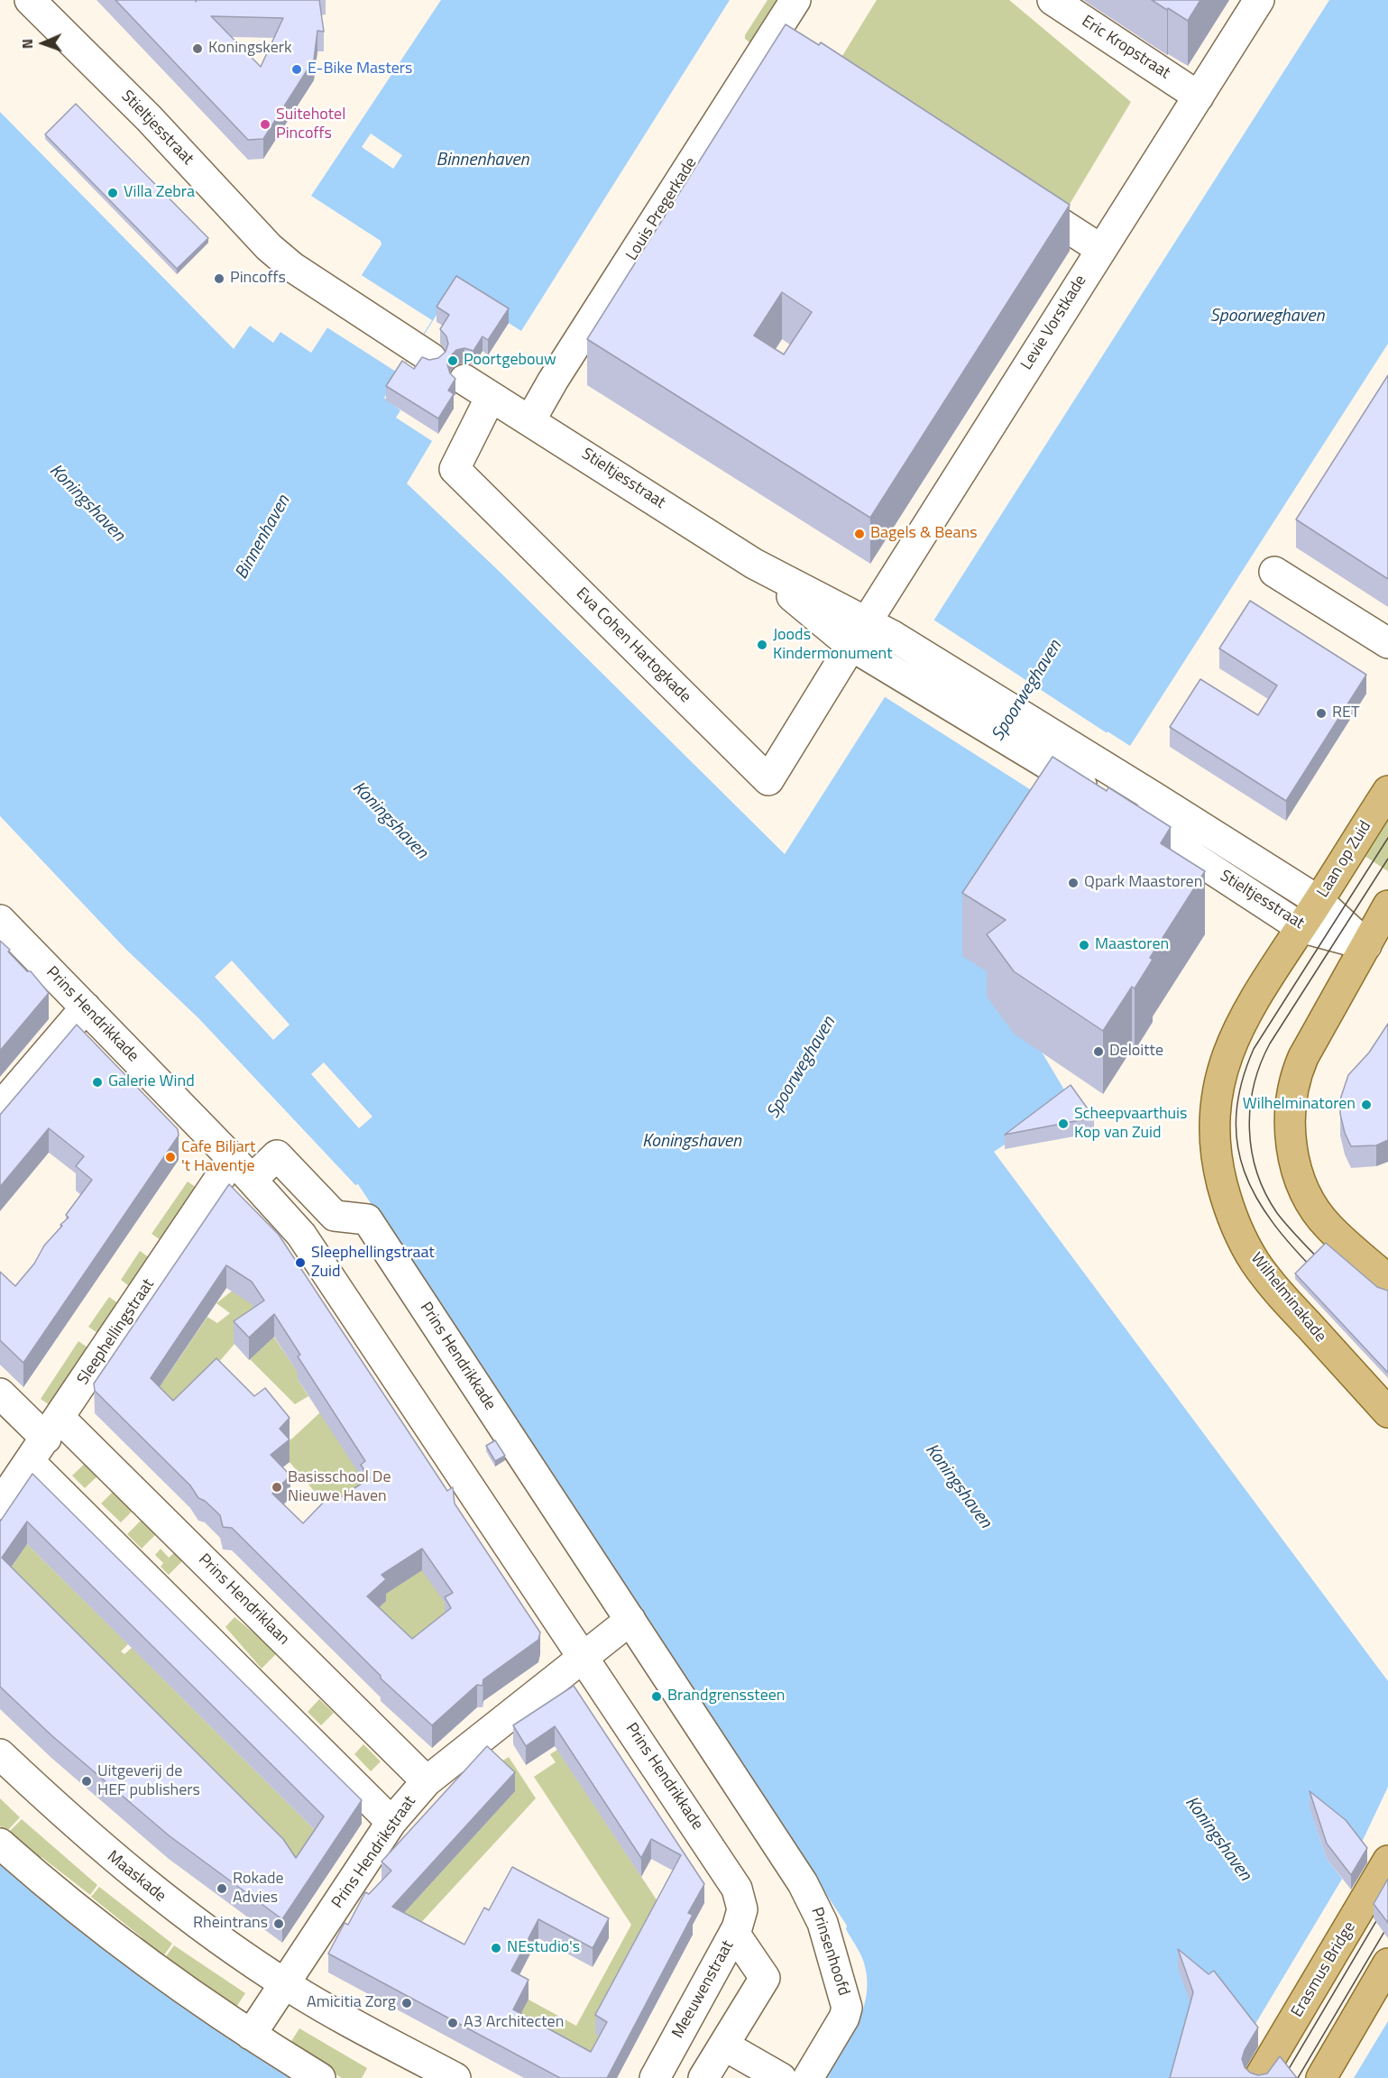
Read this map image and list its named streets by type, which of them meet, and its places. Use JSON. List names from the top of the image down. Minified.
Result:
{"streets":{"main road":["Laan op Zuid","Wilhelminakade","Erasmus Bridge"],"street":["Eric Kropstraat","Stieltjesstraat","Louis Pregerkade","Levie Vorstkade","Eva Cohen Hartogkade","Prins Hendrikkade","Sleephellingstraat","Prins Hendriklaan","Prins Hendrikstraat","Maaskade","Prinsenhoofd","Meeuwenstraat"]},"crossings":[["Eric Kropstraat","Levie Vorstkade"],["Stieltjesstraat","Louis Pregerkade"],["Stieltjesstraat","Levie Vorstkade"],["Stieltjesstraat","Eva Cohen Hartogkade"],["Stieltjesstraat","Laan op Zuid"],["Stieltjesstraat","Wilhelminakade"],["Levie Vorstkade","Eva Cohen Hartogkade"],["Laan op Zuid","Wilhelminakade"],["Prins Hendrikkade","Sleephellingstraat"],["Prins Hendrikkade","Prins Hendrikstraat"],["Prins Hendrikkade","Prinsenhoofd"],["Prins Hendrikkade","Meeuwenstraat"],["Sleephellingstraat","Prins Hendriklaan"],["Prins Hendriklaan","Prins Hendrikstraat"],["Prins Hendrikstraat","Maaskade"]],"water":["Binnenhaven","Spoorweghaven","Koningshaven"],"places":["Koningskerk","E-Bike Masters","Suitehotel Pincoffs","Villa Zebra","Pincoffs","Poortgebouw","Bagels & Beans","Joods Kindermonument","RET","Qpark Maastoren","Maastoren","Deloitte","Galerie Wind","Wilhelminatoren","Scheepvaarthuis Kop van Zuid","Cafe Biljart 't Haventje","Sleephellingstraat Zuid","Basisschool De Nieuwe Haven","Brandgrenssteen","Uitgeverij de HEF publishers","Rokade Advies","Rheintrans","NEstudio's","Amicitia Zorg","A3 Architecten"],"north":"left"}
